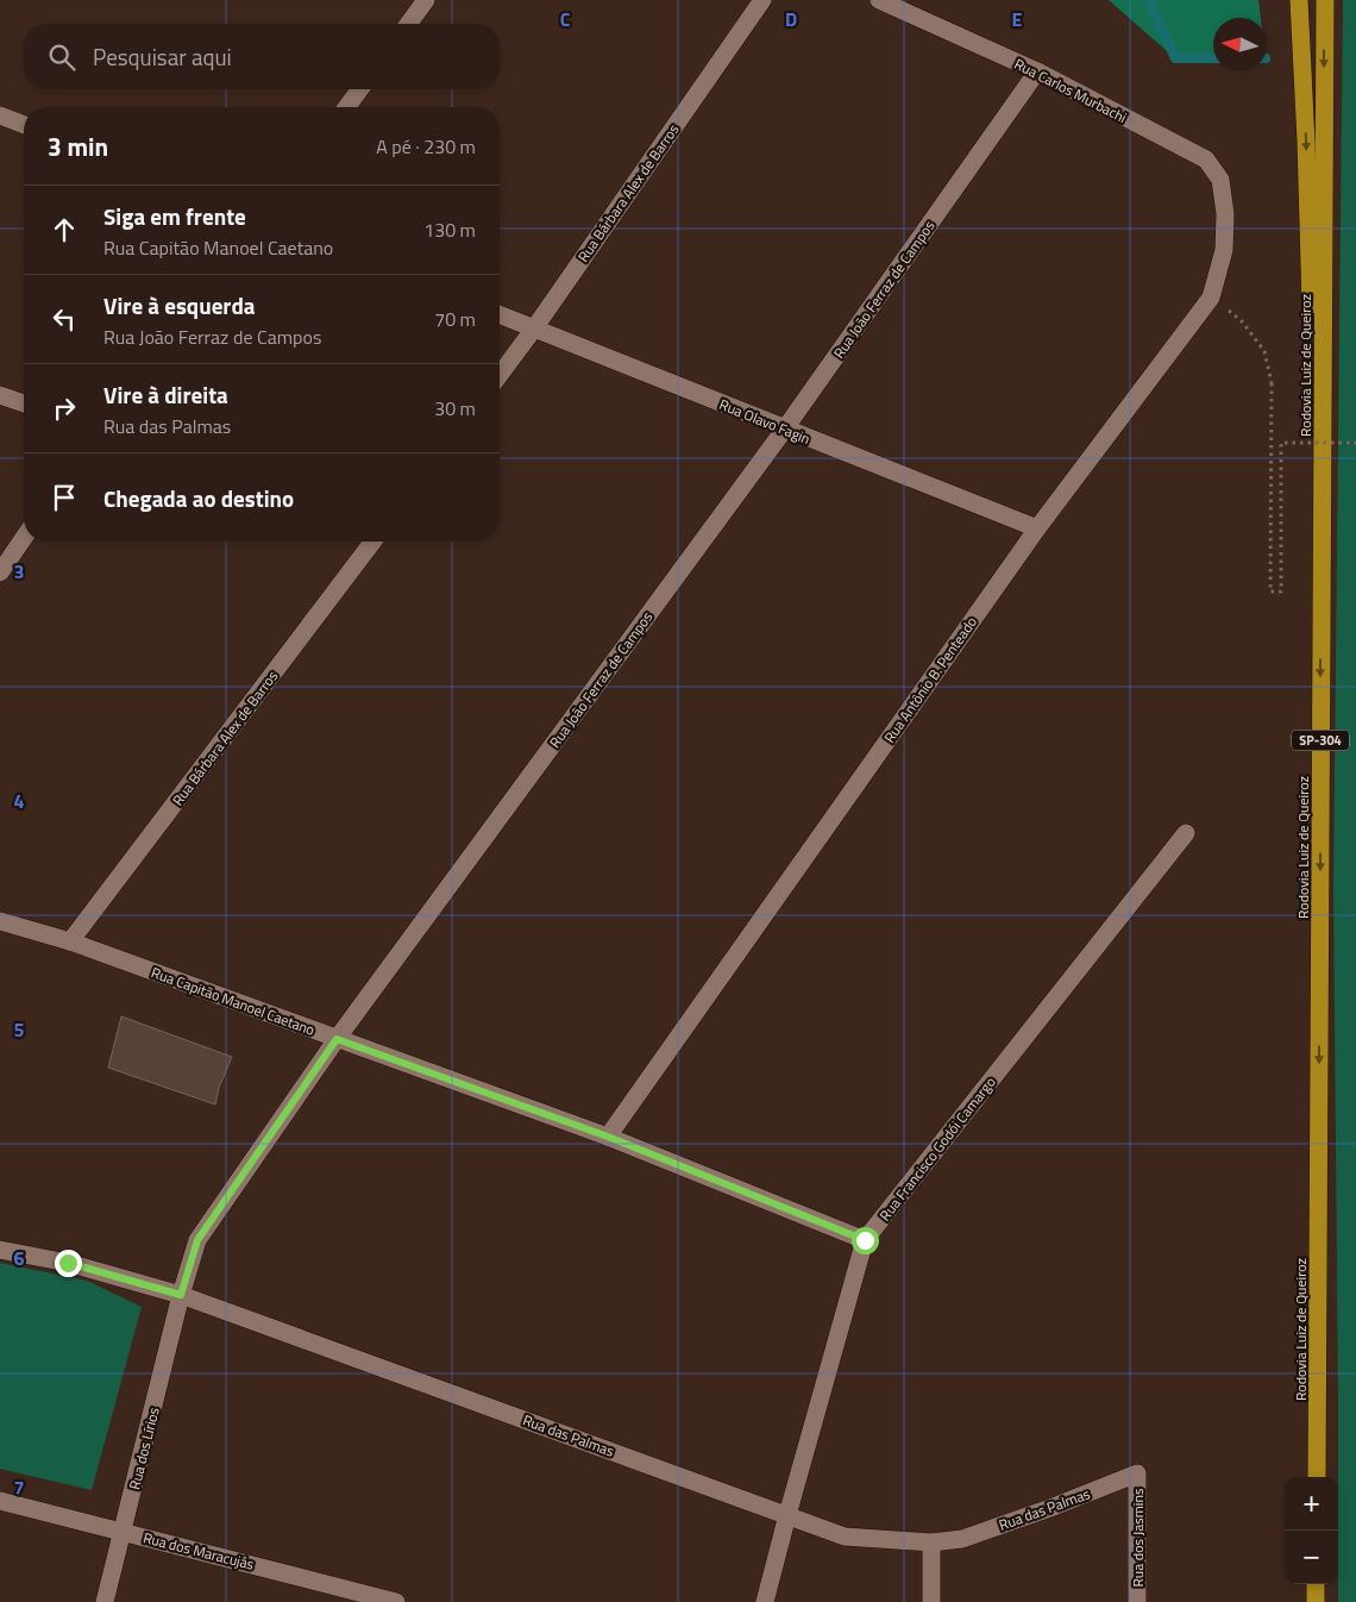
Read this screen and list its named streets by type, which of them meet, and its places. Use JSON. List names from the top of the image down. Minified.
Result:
{"streets":{"highway":["Rodovia Luiz de Queiroz","SP-304"],"street":["Rua Carlos Murbachi","Rua Bárbara Alex de Barros","Rua João Ferraz de Campos","Rua Olavo Fagin","Rua Antônio B. Penteado","Rua Capitão Manoel Caetano","Rua Francisco Godói Camargo","Rua das Palmas","Rua dos Lírios","Rua dos Jasmins","Rua dos Maracujás"]},"crossings":[["Rua Carlos Murbachi","Rua João Ferraz de Campos"],["Rua Carlos Murbachi","Rua Antônio B. Penteado"],["Rua Bárbara Alex de Barros","Rua Olavo Fagin"],["Rua Bárbara Alex de Barros","Rua Capitão Manoel Caetano"],["Rua João Ferraz de Campos","Rua Olavo Fagin"],["Rua João Ferraz de Campos","Rua Capitão Manoel Caetano"],["Rua João Ferraz de Campos","Rua das Palmas"],["Rua João Ferraz de Campos","Rua dos Lírios"],["Rua Olavo Fagin","Rua Antônio B. Penteado"],["Rua Antônio B. Penteado","Rua Capitão Manoel Caetano"],["Rua Capitão Manoel Caetano","Rua Francisco Godói Camargo"],["Rua Francisco Godói Camargo","Rua das Palmas"],["Rua das Palmas","Rua dos Lírios"],["Rua das Palmas","Rua dos Jasmins"],["Rua dos Lírios","Rua dos Maracujás"]],"north":"left","page":{"search":"Pesquisar aqui","heading":["3 min","A pé · 230 m"],"list":[["Siga em frente","Rua Capitão Manoel Caetano","130 m"],["Vire à esquerda","Rua João Ferraz de Campos","70 m"],["Vire à direita","Rua das Palmas","30 m"],"Chegada ao destino"],"map_buttons":["+","−"]},"grid":{"columns":["C","D","E"],"rows":["3","4","5","6","7"]}}
